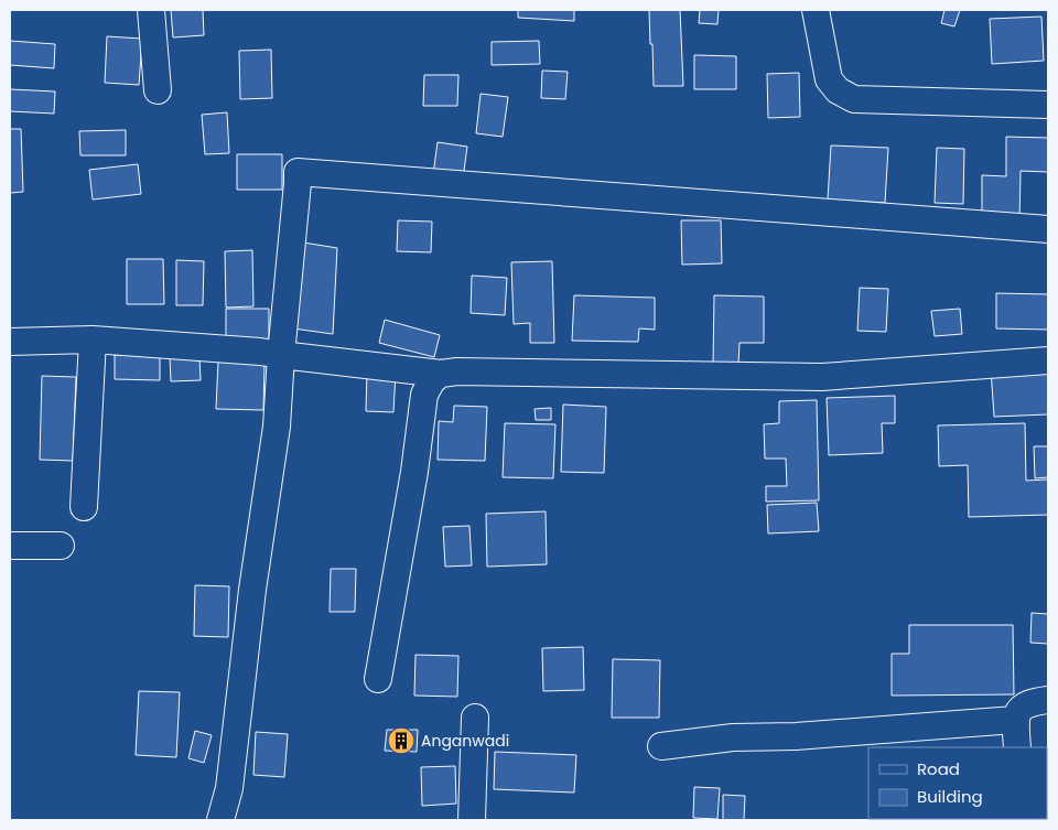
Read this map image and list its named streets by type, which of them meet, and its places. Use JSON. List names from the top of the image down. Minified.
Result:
{"places":{"building":["Anganwadi"]},"legend":["Road","Building"]}
